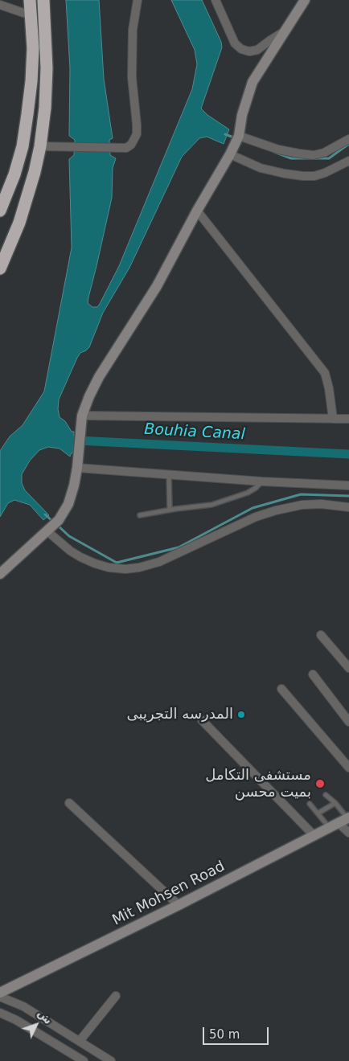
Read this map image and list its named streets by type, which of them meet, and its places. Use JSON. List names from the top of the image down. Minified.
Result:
{"streets":{"street":["Mit Mohsen Road"]},"water":["Bouhia Canal"],"places":["المدرسه التجريبى","مستشفى التكامل بميت محسن"],"scale_bar":"50 m","north":"top right"}
